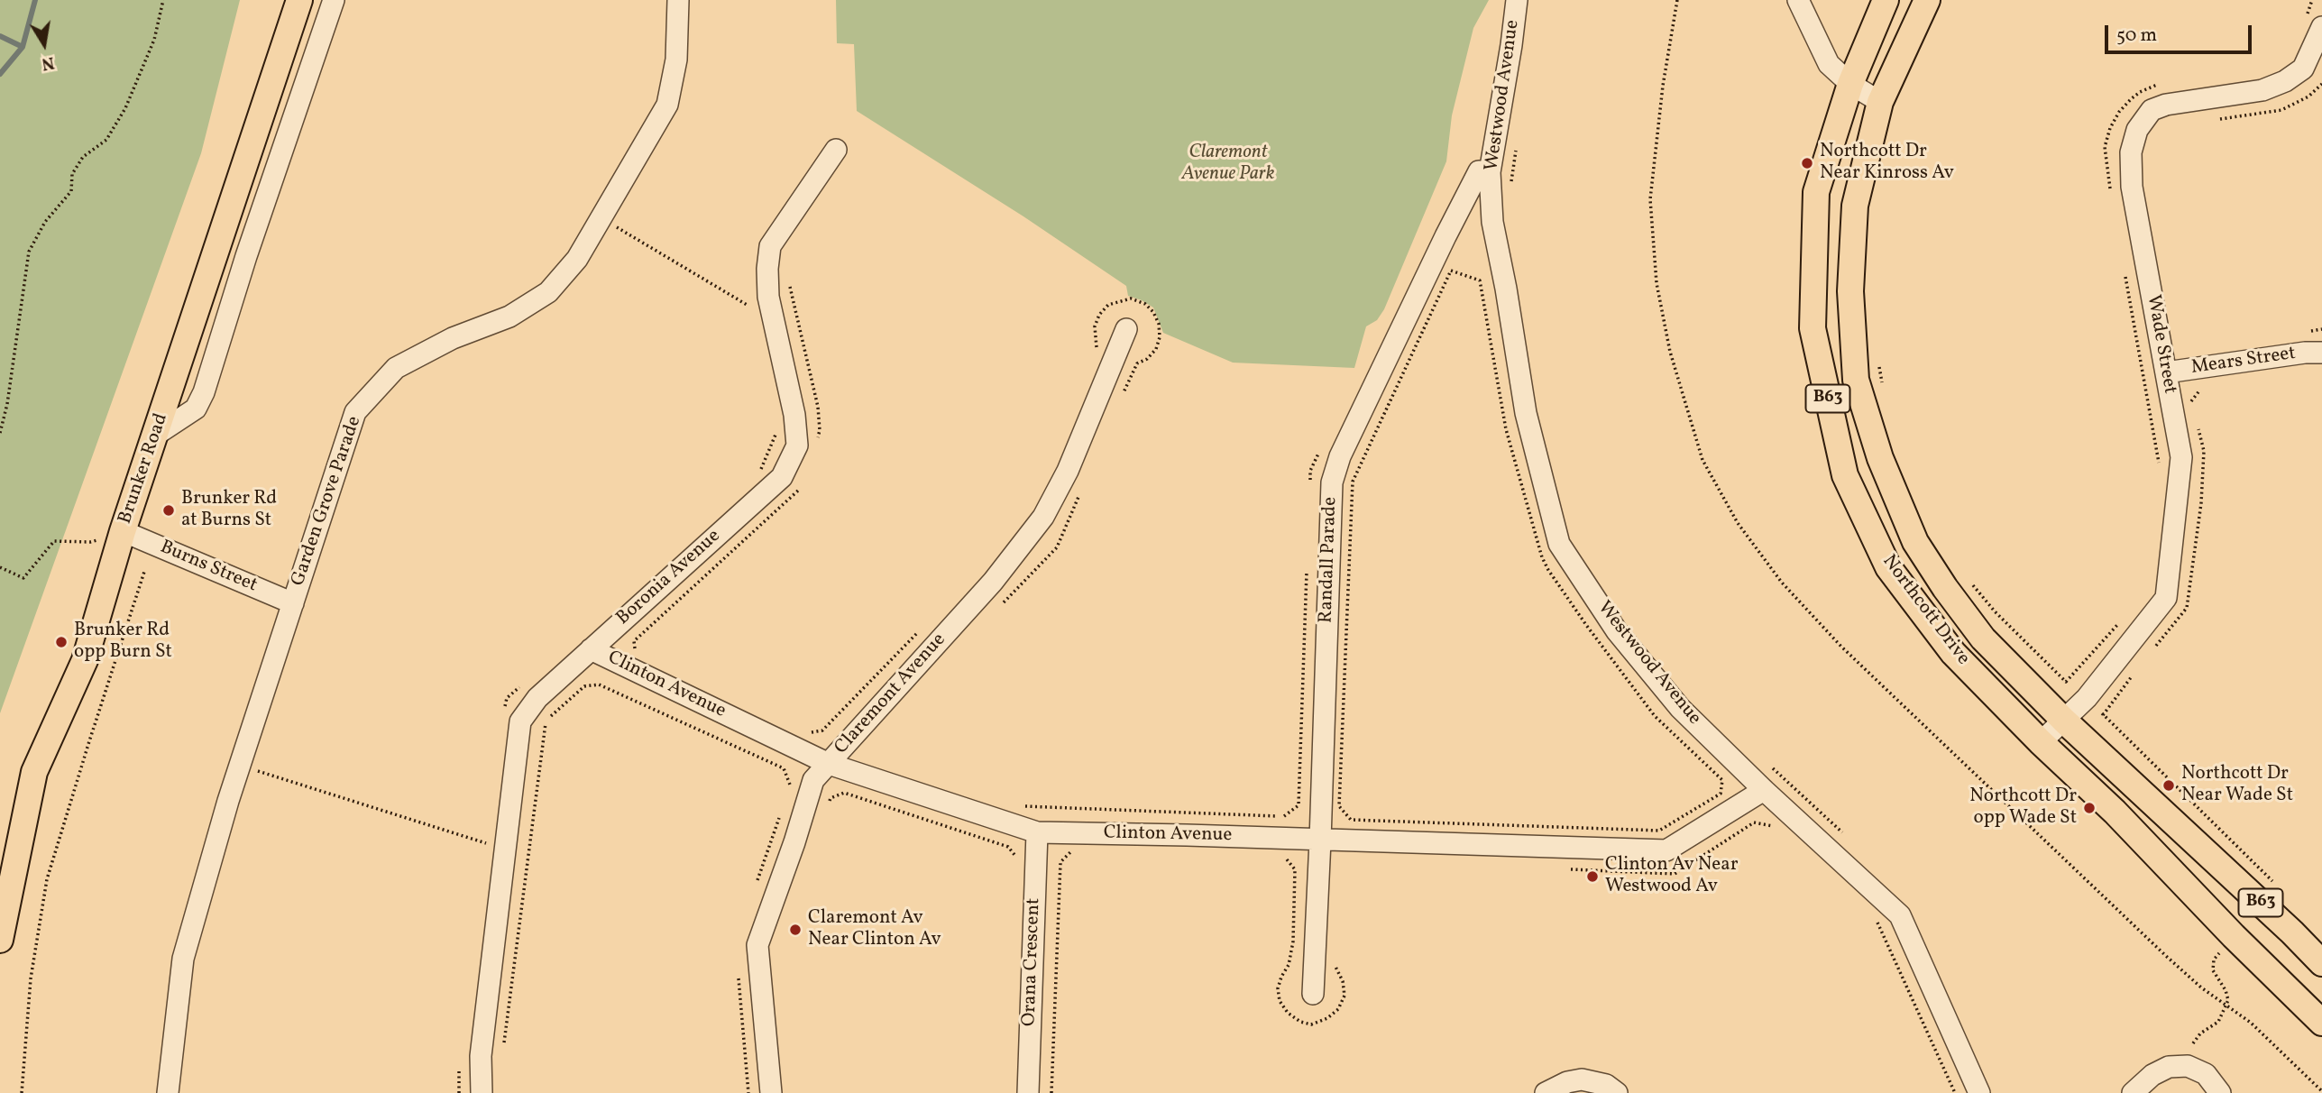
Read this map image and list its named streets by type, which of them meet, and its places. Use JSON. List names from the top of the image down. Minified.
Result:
{"streets":{"main road":["B63","Brunker Road","Northcott Drive"],"street":["Westwood Avenue","Wade Street","Mears Street","Garden Grove Parade","Randall Parade","Burns Street","Boronia Avenue","Clinton Avenue","Claremont Avenue","Orana Crescent"]},"crossings":[["Westwood Avenue","Randall Parade"],["Westwood Avenue","Clinton Avenue"],["Wade Street","Mears Street"],["Wade Street","Northcott Drive"],["Brunker Road","Burns Street"],["Garden Grove Parade","Burns Street"],["Randall Parade","Clinton Avenue"],["Boronia Avenue","Clinton Avenue"],["Clinton Avenue","Claremont Avenue"],["Clinton Avenue","Orana Crescent"]],"parks":["Claremont Avenue Park"],"places":["Northcott Dr Near Kinross Av","Brunker Rd at Burns St","Brunker Rd opp Burn St","Northcott Dr Near Wade St","Northcott Dr opp Wade St","Clinton Av Near Westwood Av","Claremont Av Near Clinton Av"],"scale_bar":"50 m","north":"bottom"}
